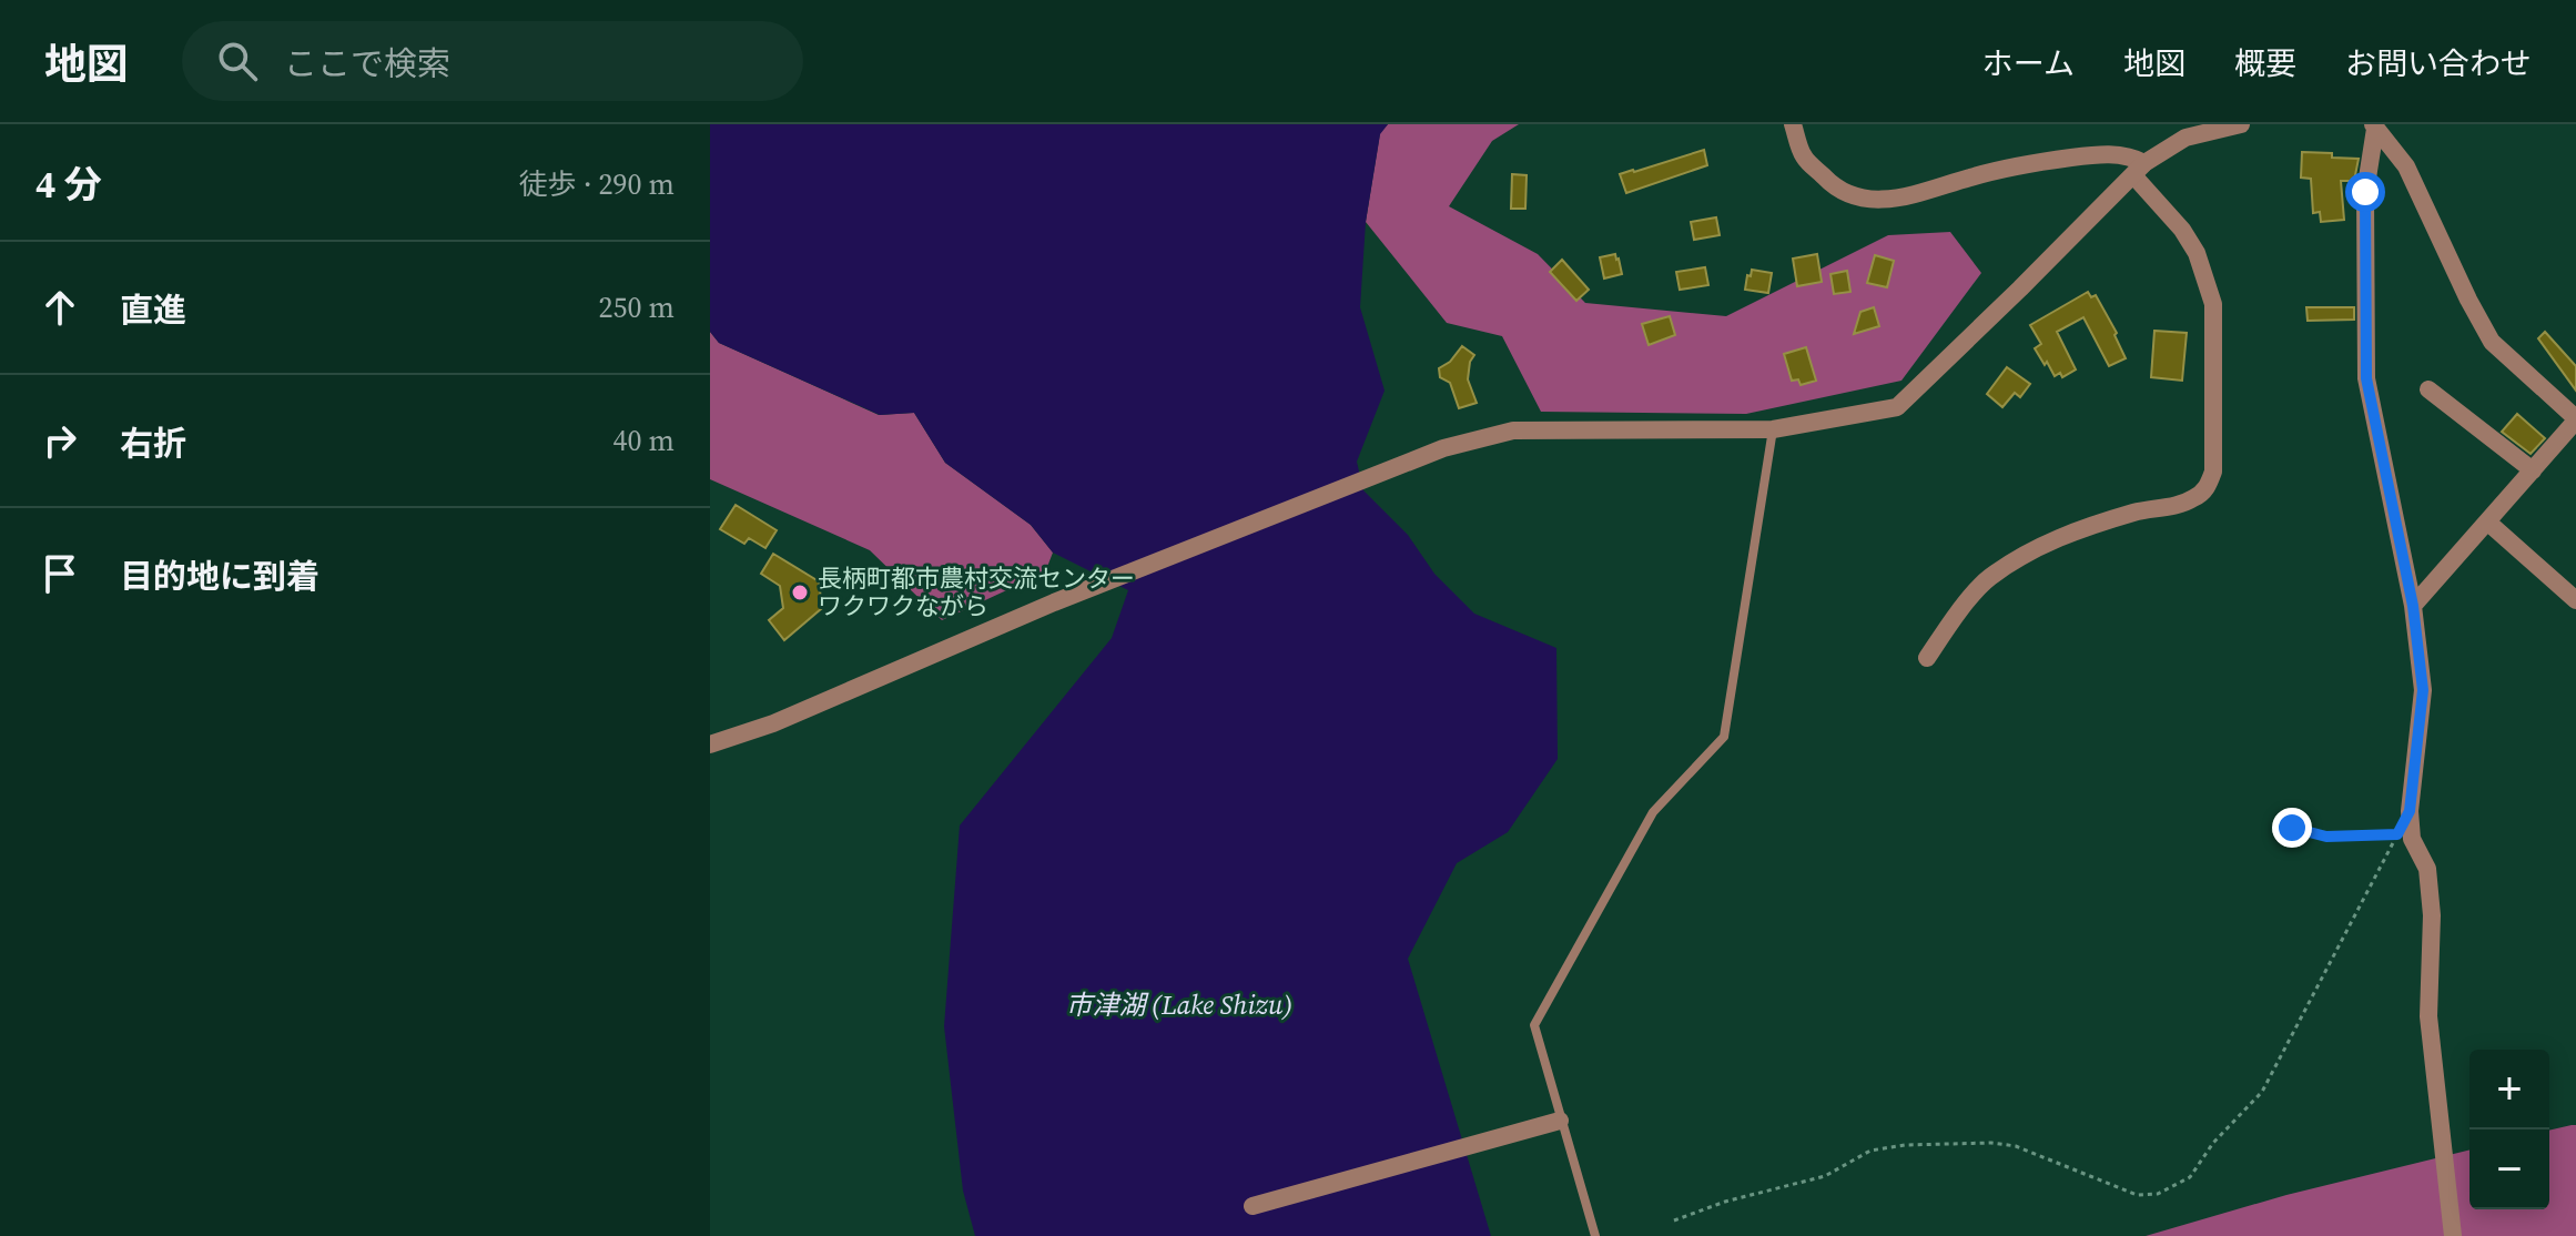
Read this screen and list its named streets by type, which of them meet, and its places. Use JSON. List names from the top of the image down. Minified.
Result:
{"water":["市津湖 (Lake Shizu)"],"places":["長柄町都市農村交流センター ワクワクながら"],"page":{"header":"地図","search":"ここで検索","nav":["ホーム","地図","概要","お問い合わせ"],"heading":["4 分","徒歩 · 290 m"],"list":[["直進","250 m"],["右折","40 m"],"目的地に到着"],"map_buttons":["+","−"]}}
